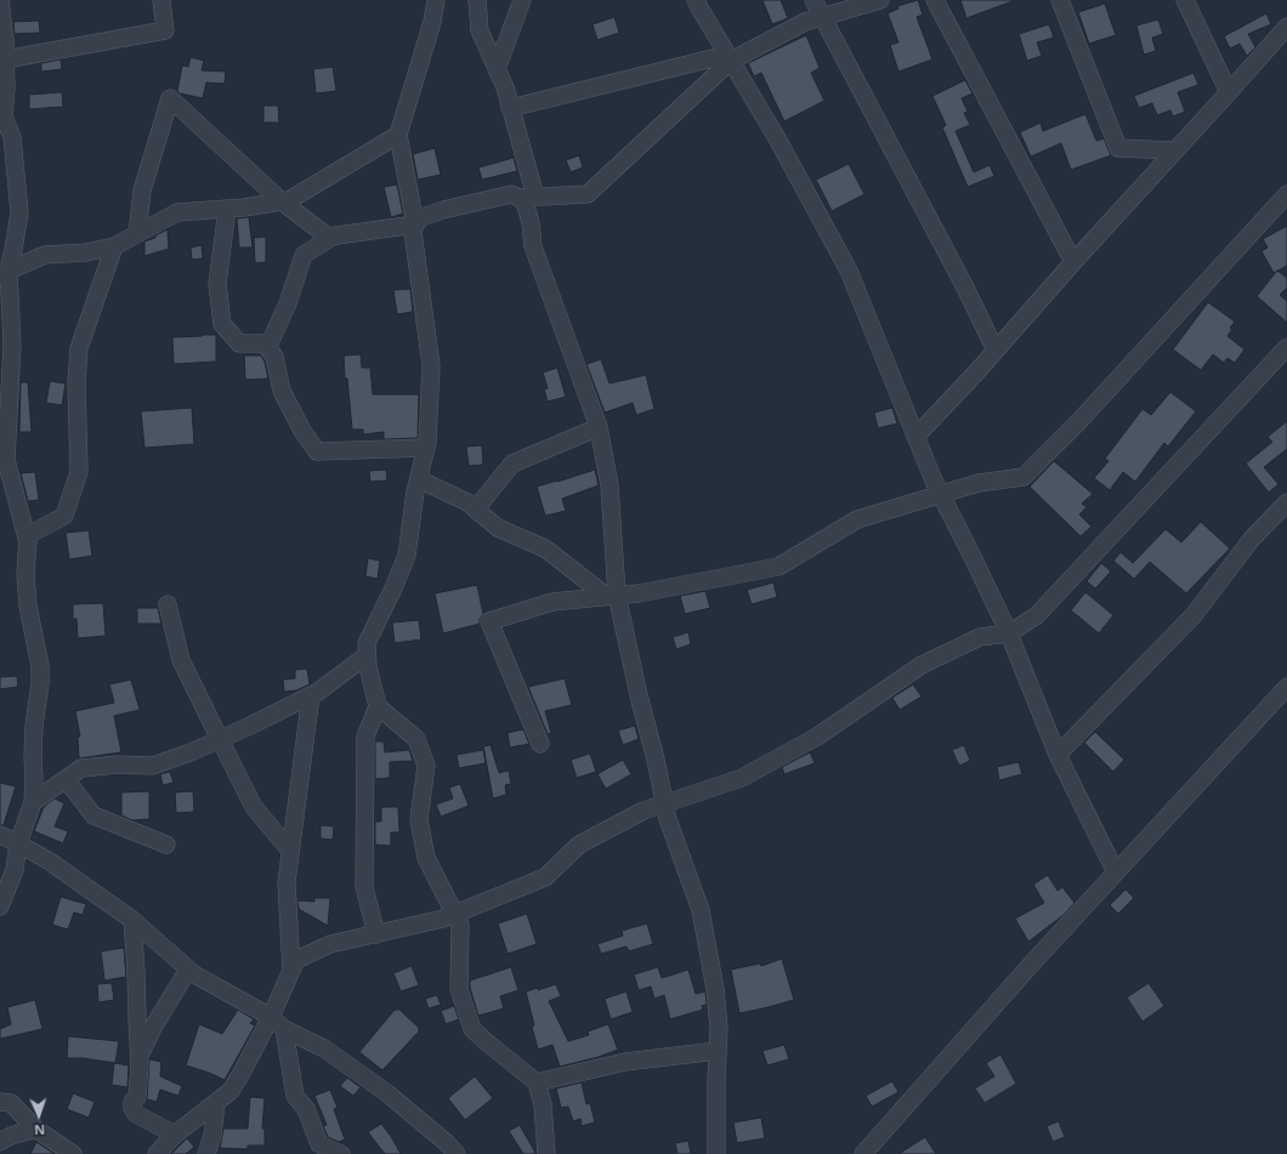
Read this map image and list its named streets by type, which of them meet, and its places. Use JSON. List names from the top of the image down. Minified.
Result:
{"north":"bottom"}
